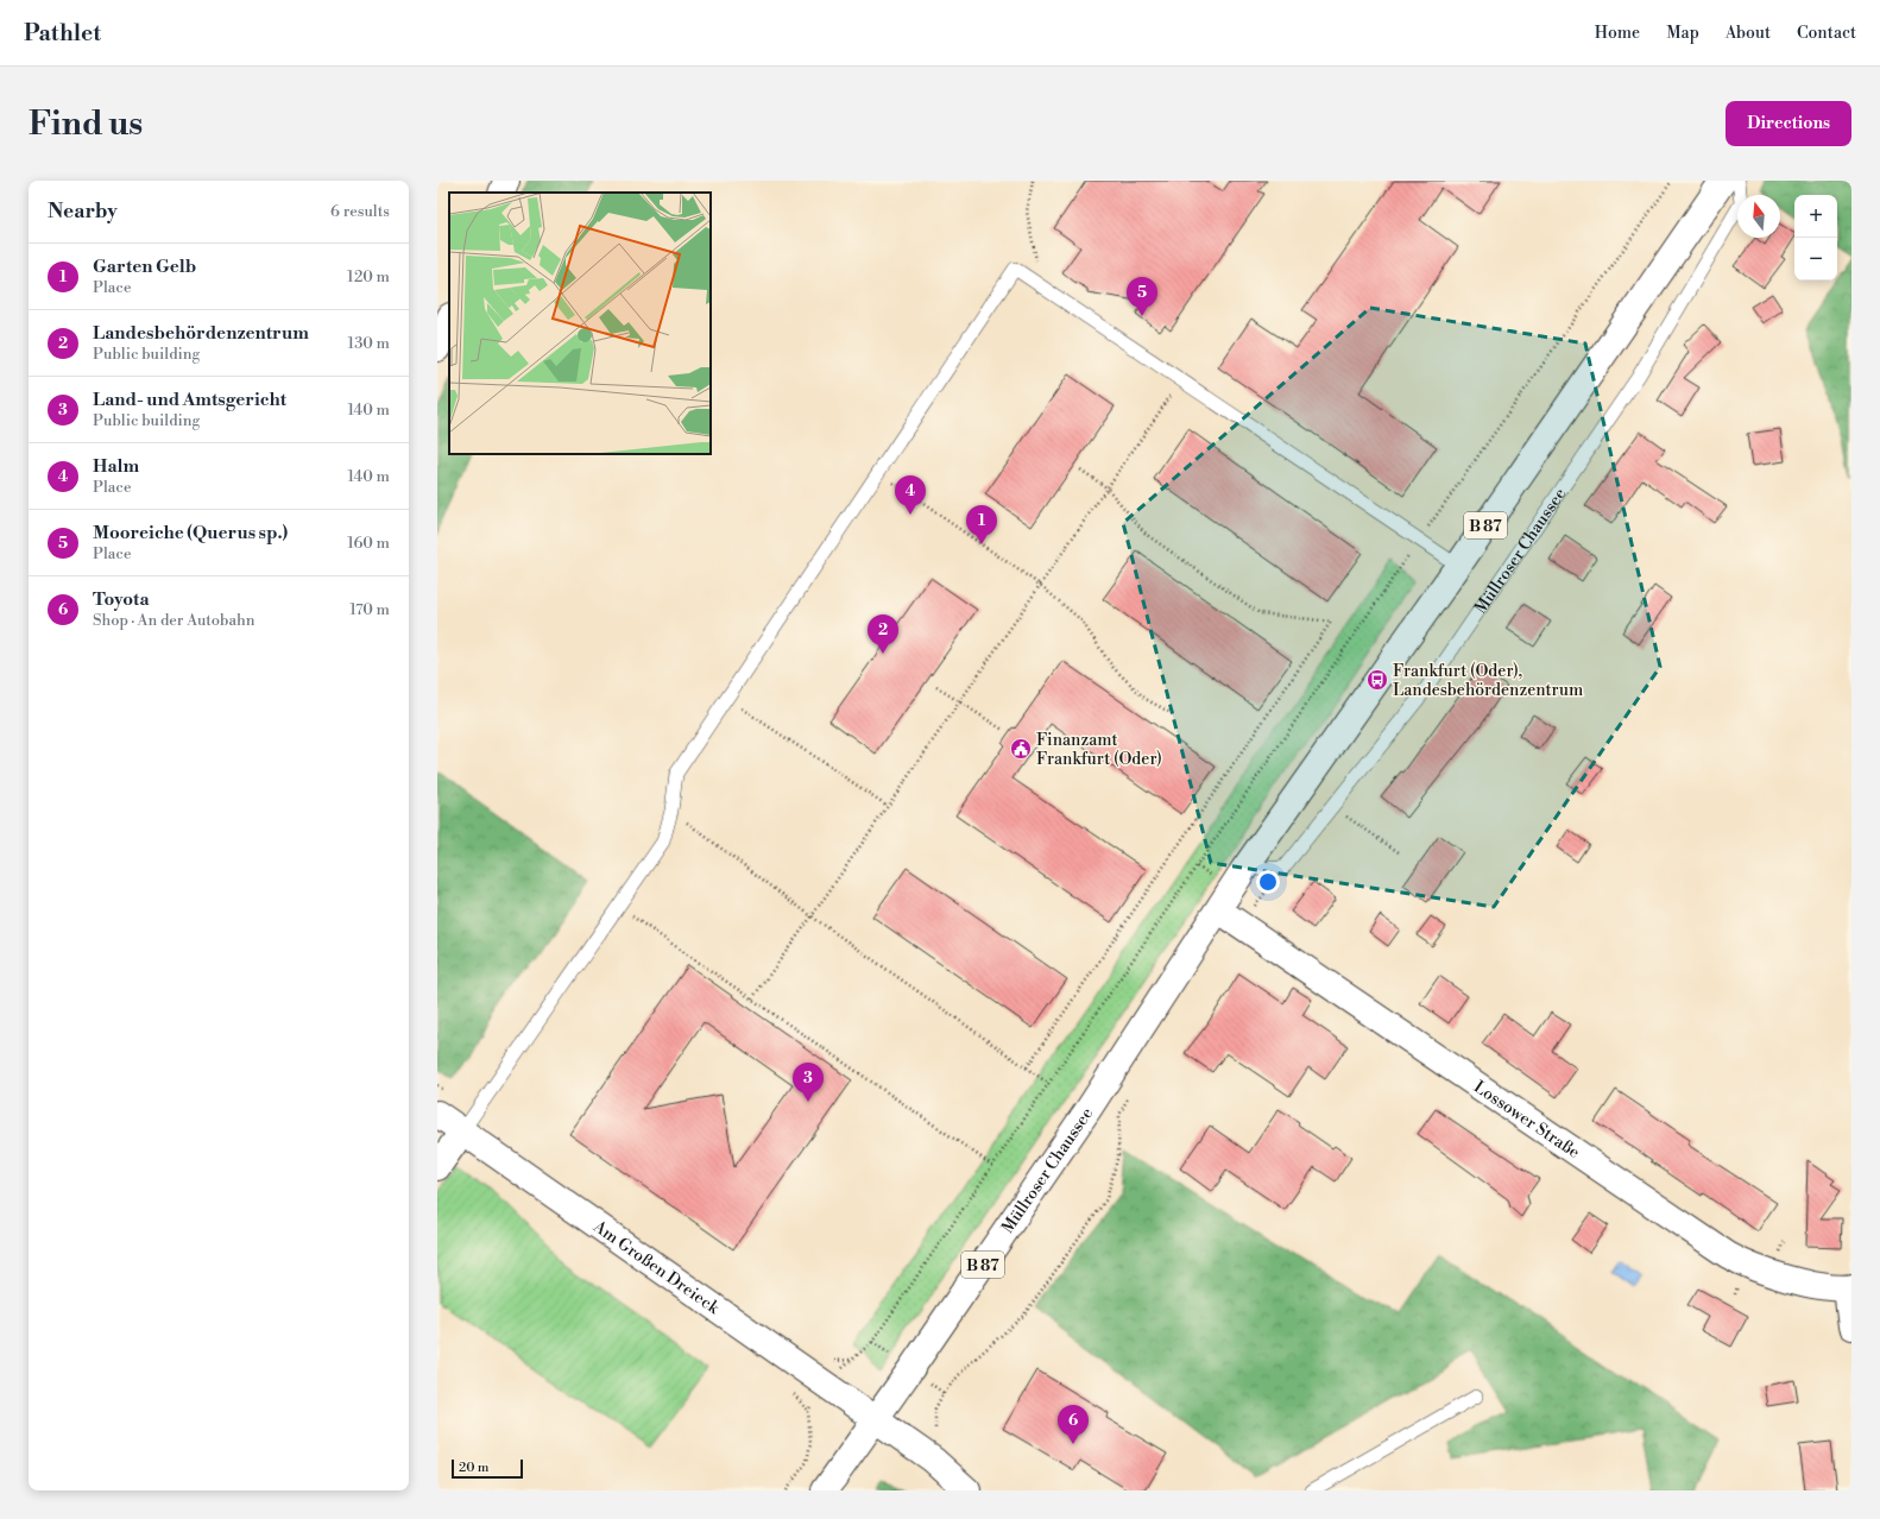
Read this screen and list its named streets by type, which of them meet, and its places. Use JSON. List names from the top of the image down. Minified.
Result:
{"streets":{"main road":["B 87","Müllroser Chaussee","Lossower Straße","Am Großen Dreieck"]},"crossings":[["Müllroser Chaussee","Lossower Straße"],["Müllroser Chaussee","Am Großen Dreieck"]],"places":{"bus stop":["Frankfurt (Oder), Landesbehördenzentrum"],"public building":["Finanzamt Frankfurt (Oder)"]},"scale_bar":"20 m","north":"top","page":{"header":"Pathlet","nav":["Home","Map","About","Contact"],"buttons":"Directions","title":"Find us","heading":["Nearby","6 results"],"map_buttons":["+","−"],"list":[{"mark":"1","name":"Garten Gelb","note":"Place","value":"120 m"},{"mark":"2","name":"Landesbehördenzentrum","note":"Public building","value":"130 m"},{"mark":"3","name":"Land- und Amtsgericht","note":"Public building","value":"140 m"},{"mark":"4","name":"Halm","note":"Place","value":"140 m"},{"mark":"5","name":"Mooreiche (Querus sp.)","note":"Place","value":"160 m"},{"mark":"6","name":"Toyota","note":"Shop · An der Autobahn","value":"170 m"}],"pins":["5","4","1","2","3","6"],"scale":"20 m"}}
